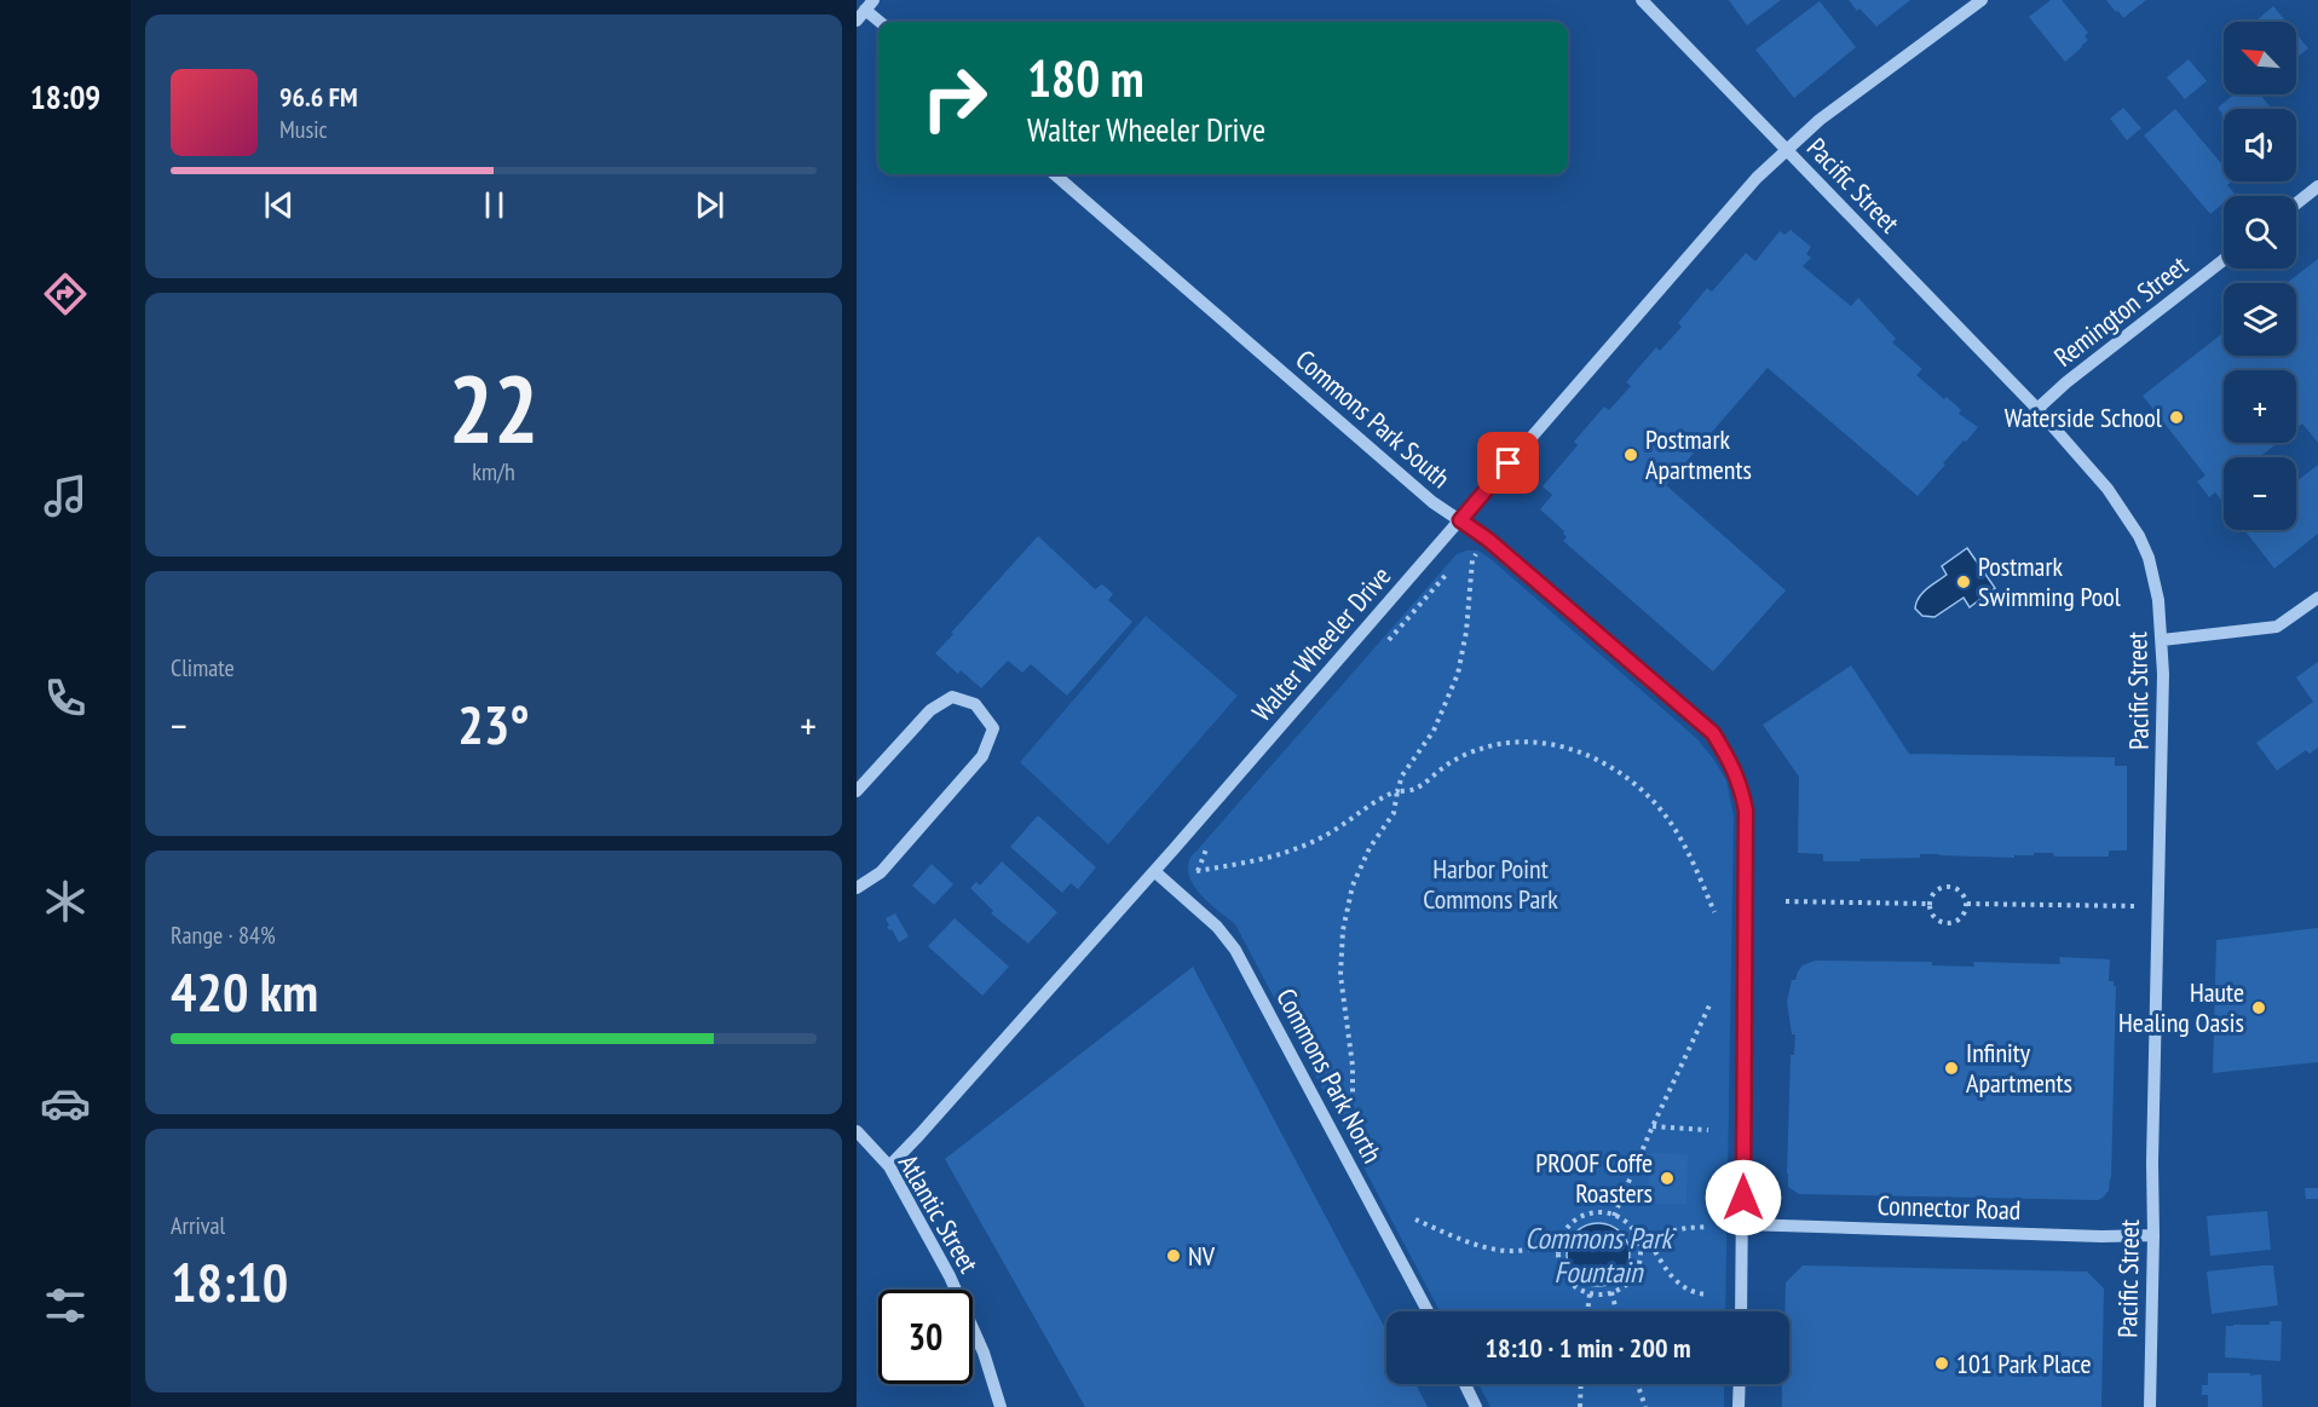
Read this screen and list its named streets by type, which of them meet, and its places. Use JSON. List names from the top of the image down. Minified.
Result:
{"streets":{"street":["Pacific Street","Remington Street","Commons Park South","Walter Wheeler Drive","Commons Park North","Connector Road","Atlantic Street"]},"crossings":[["Pacific Street","Remington Street"],["Pacific Street","Walter Wheeler Drive"],["Pacific Street","Connector Road"],["Commons Park South","Walter Wheeler Drive"],["Commons Park South","Connector Road"],["Walter Wheeler Drive","Commons Park North"],["Walter Wheeler Drive","Atlantic Street"]],"water":["Commons Park Fountain"],"parks":["Harbor Point Commons Park"],"places":["Waterside School","Postmark Apartments","Postmark Swimming Pool","Haute Healing Oasis","Infinity Apartments","PROOF Coffe Roasters","NV","101 Park Place"],"north":"top left","page":{"tabs":"18:09","map_buttons":["+","−"],"turn":["180 m","Walter Wheeler Drive"],"song":["96.6 FM","Music"],"tile":[["22","km/h"],"Climate",["Range · 84%","420 km"],["Arrival","18:10"]],"heat":["−","23°","+"],"limit":"30","trip":"18:10 · 1 min · 200 m"}}
